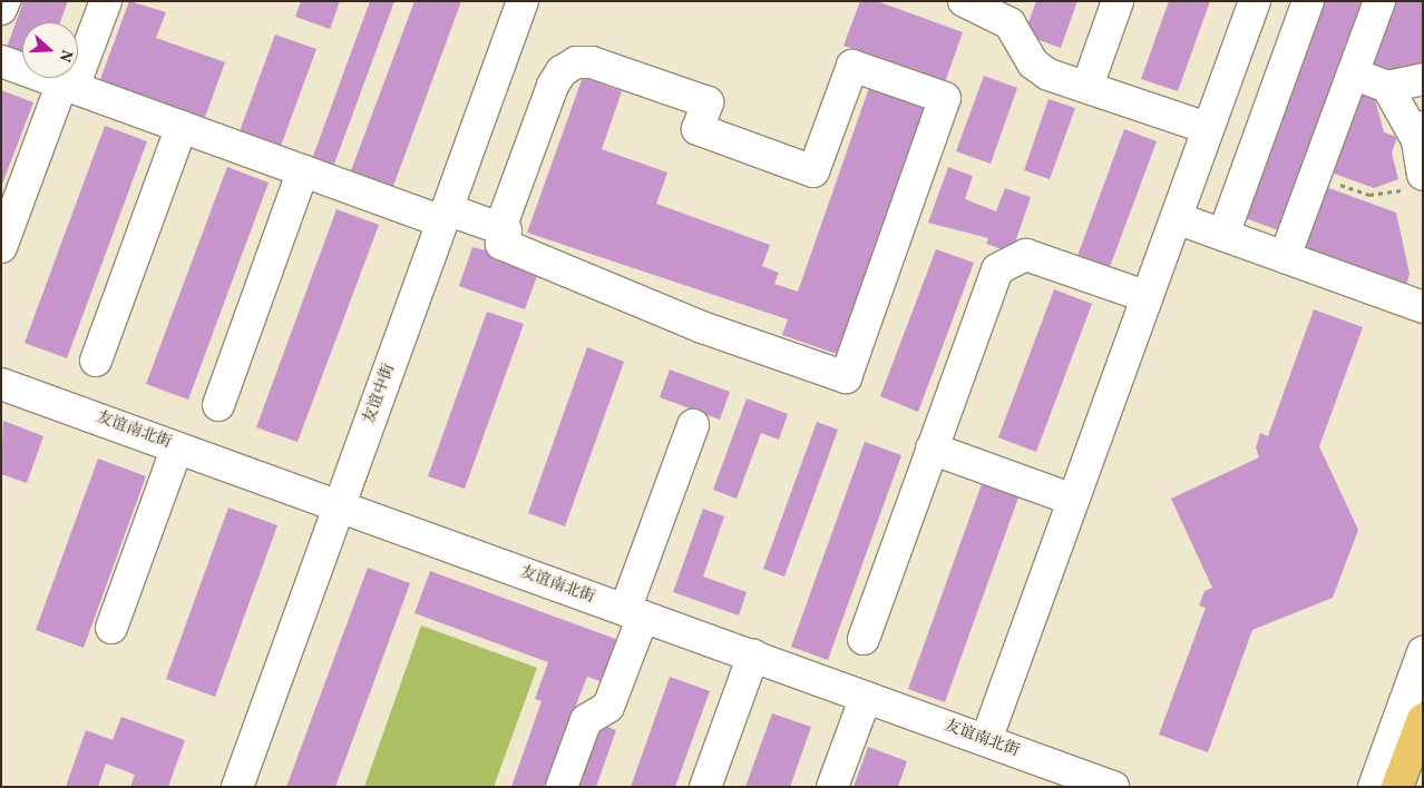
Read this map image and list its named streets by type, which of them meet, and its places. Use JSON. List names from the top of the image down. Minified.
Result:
{"streets":{"street":["友谊中街","友谊南北街"]},"crossings":[["友谊中街","友谊南北街"]],"north":"right"}
